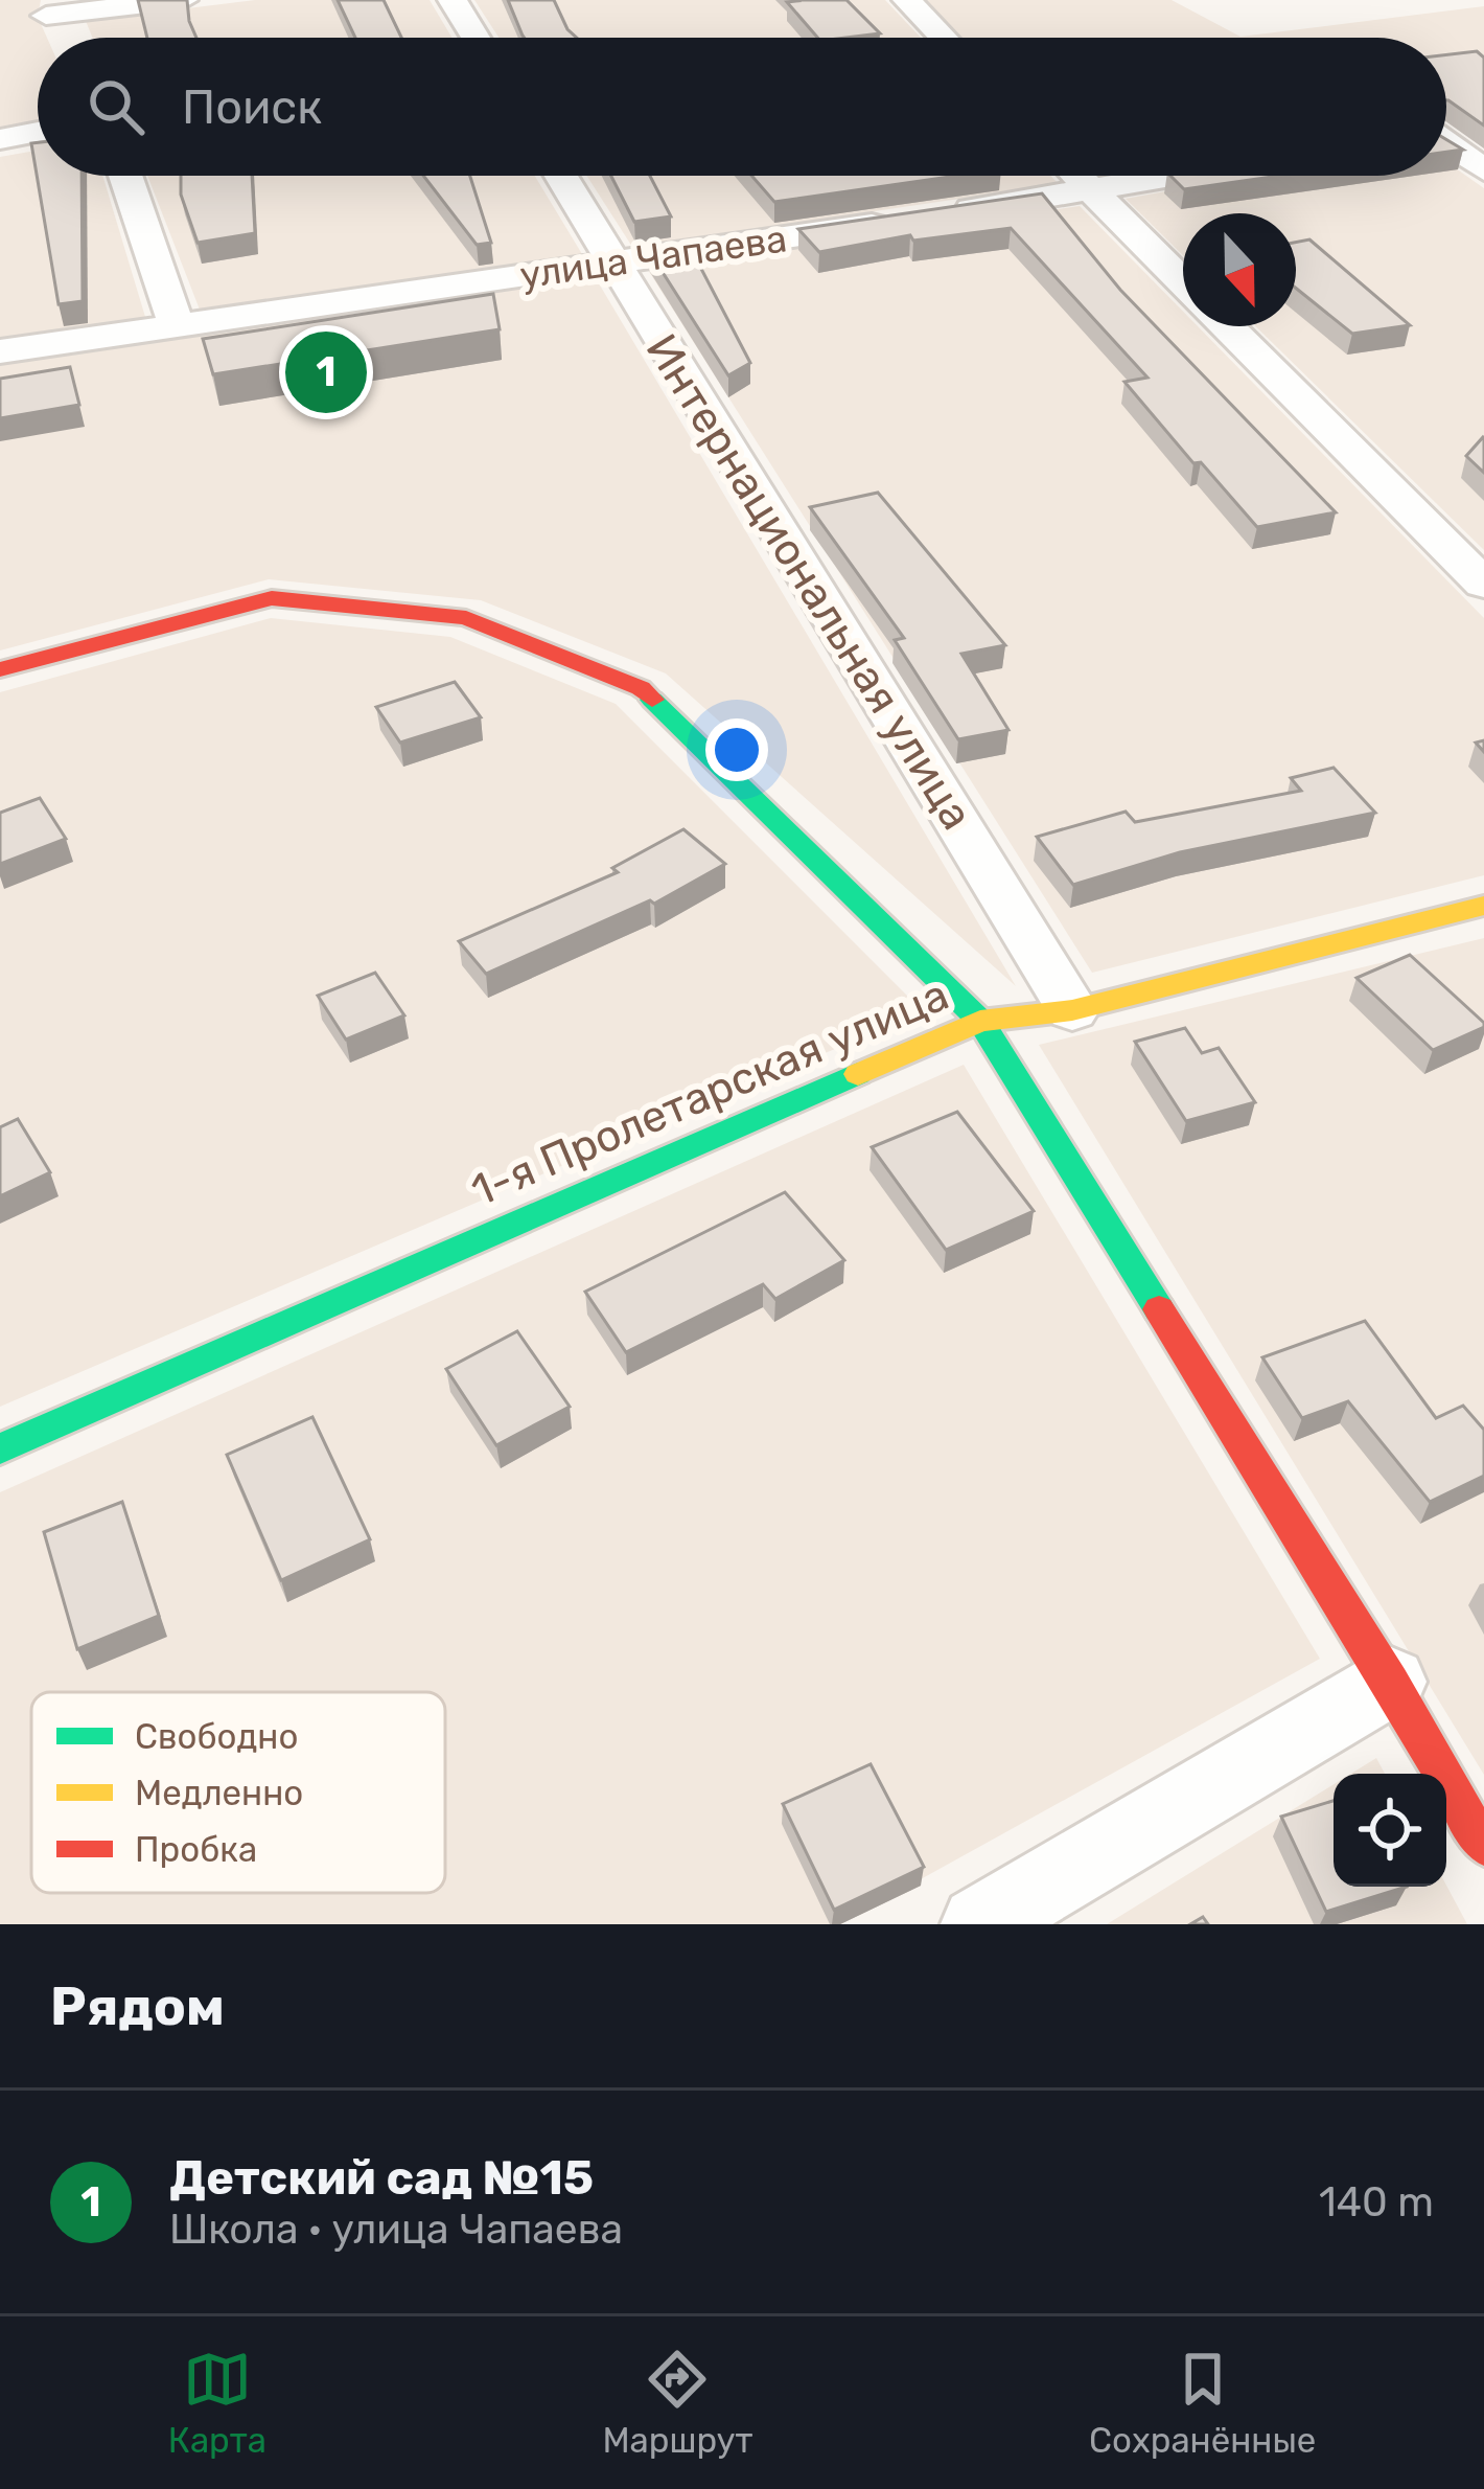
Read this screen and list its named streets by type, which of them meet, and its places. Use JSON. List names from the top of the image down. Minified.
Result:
{"streets":{"street":["улица Чапаева","Интернациональная улица","1-я Пролетарская улица"]},"crossings":[["улица Чапаева","Интернациональная улица"],["Интернациональная улица","1-я Пролетарская улица"]],"legend":["Свободно","Медленно","Пробка"],"north":"bottom","page":{"search":"Поиск","pins":"1","heading":"Рядом","list":[{"mark":"1","name":"Детский сад №15","note":"Школа · улица Чапаева","value":"140 m"}],"nav":["Карта","Маршрут","Сохранённые"]}}
